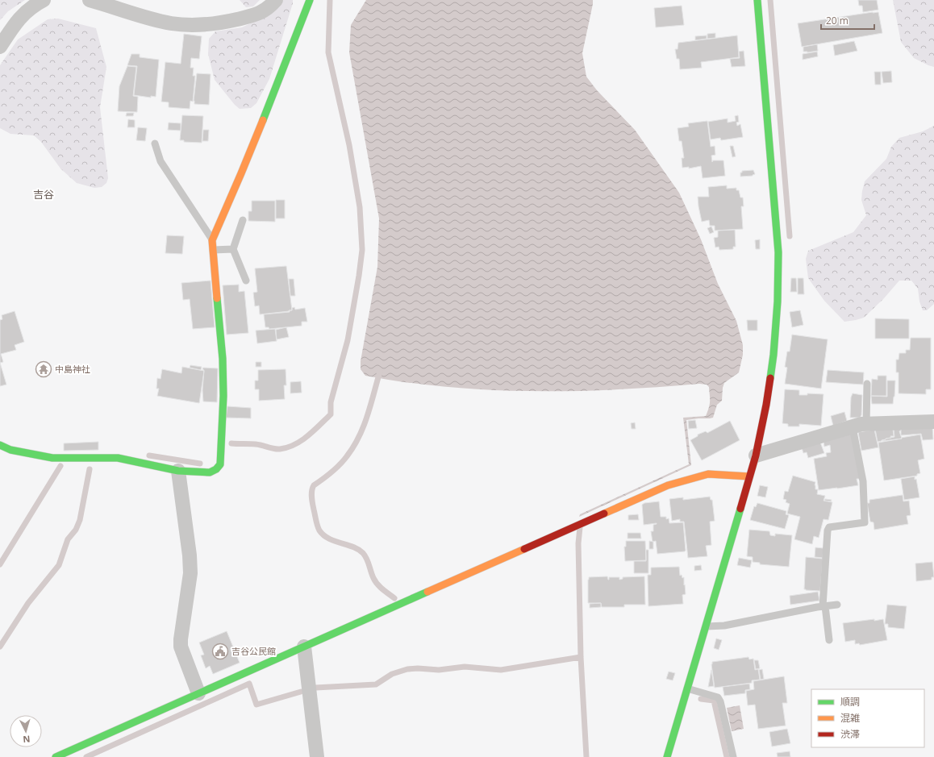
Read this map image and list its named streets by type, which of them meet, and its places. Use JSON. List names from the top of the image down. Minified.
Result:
{"districts":["吉谷"],"places":{"temple":["中島神社"],"public building":["吉谷公民館"]},"legend":["順調","混雑","渋滞"],"scale_bar":"20 m","north":"bottom"}
